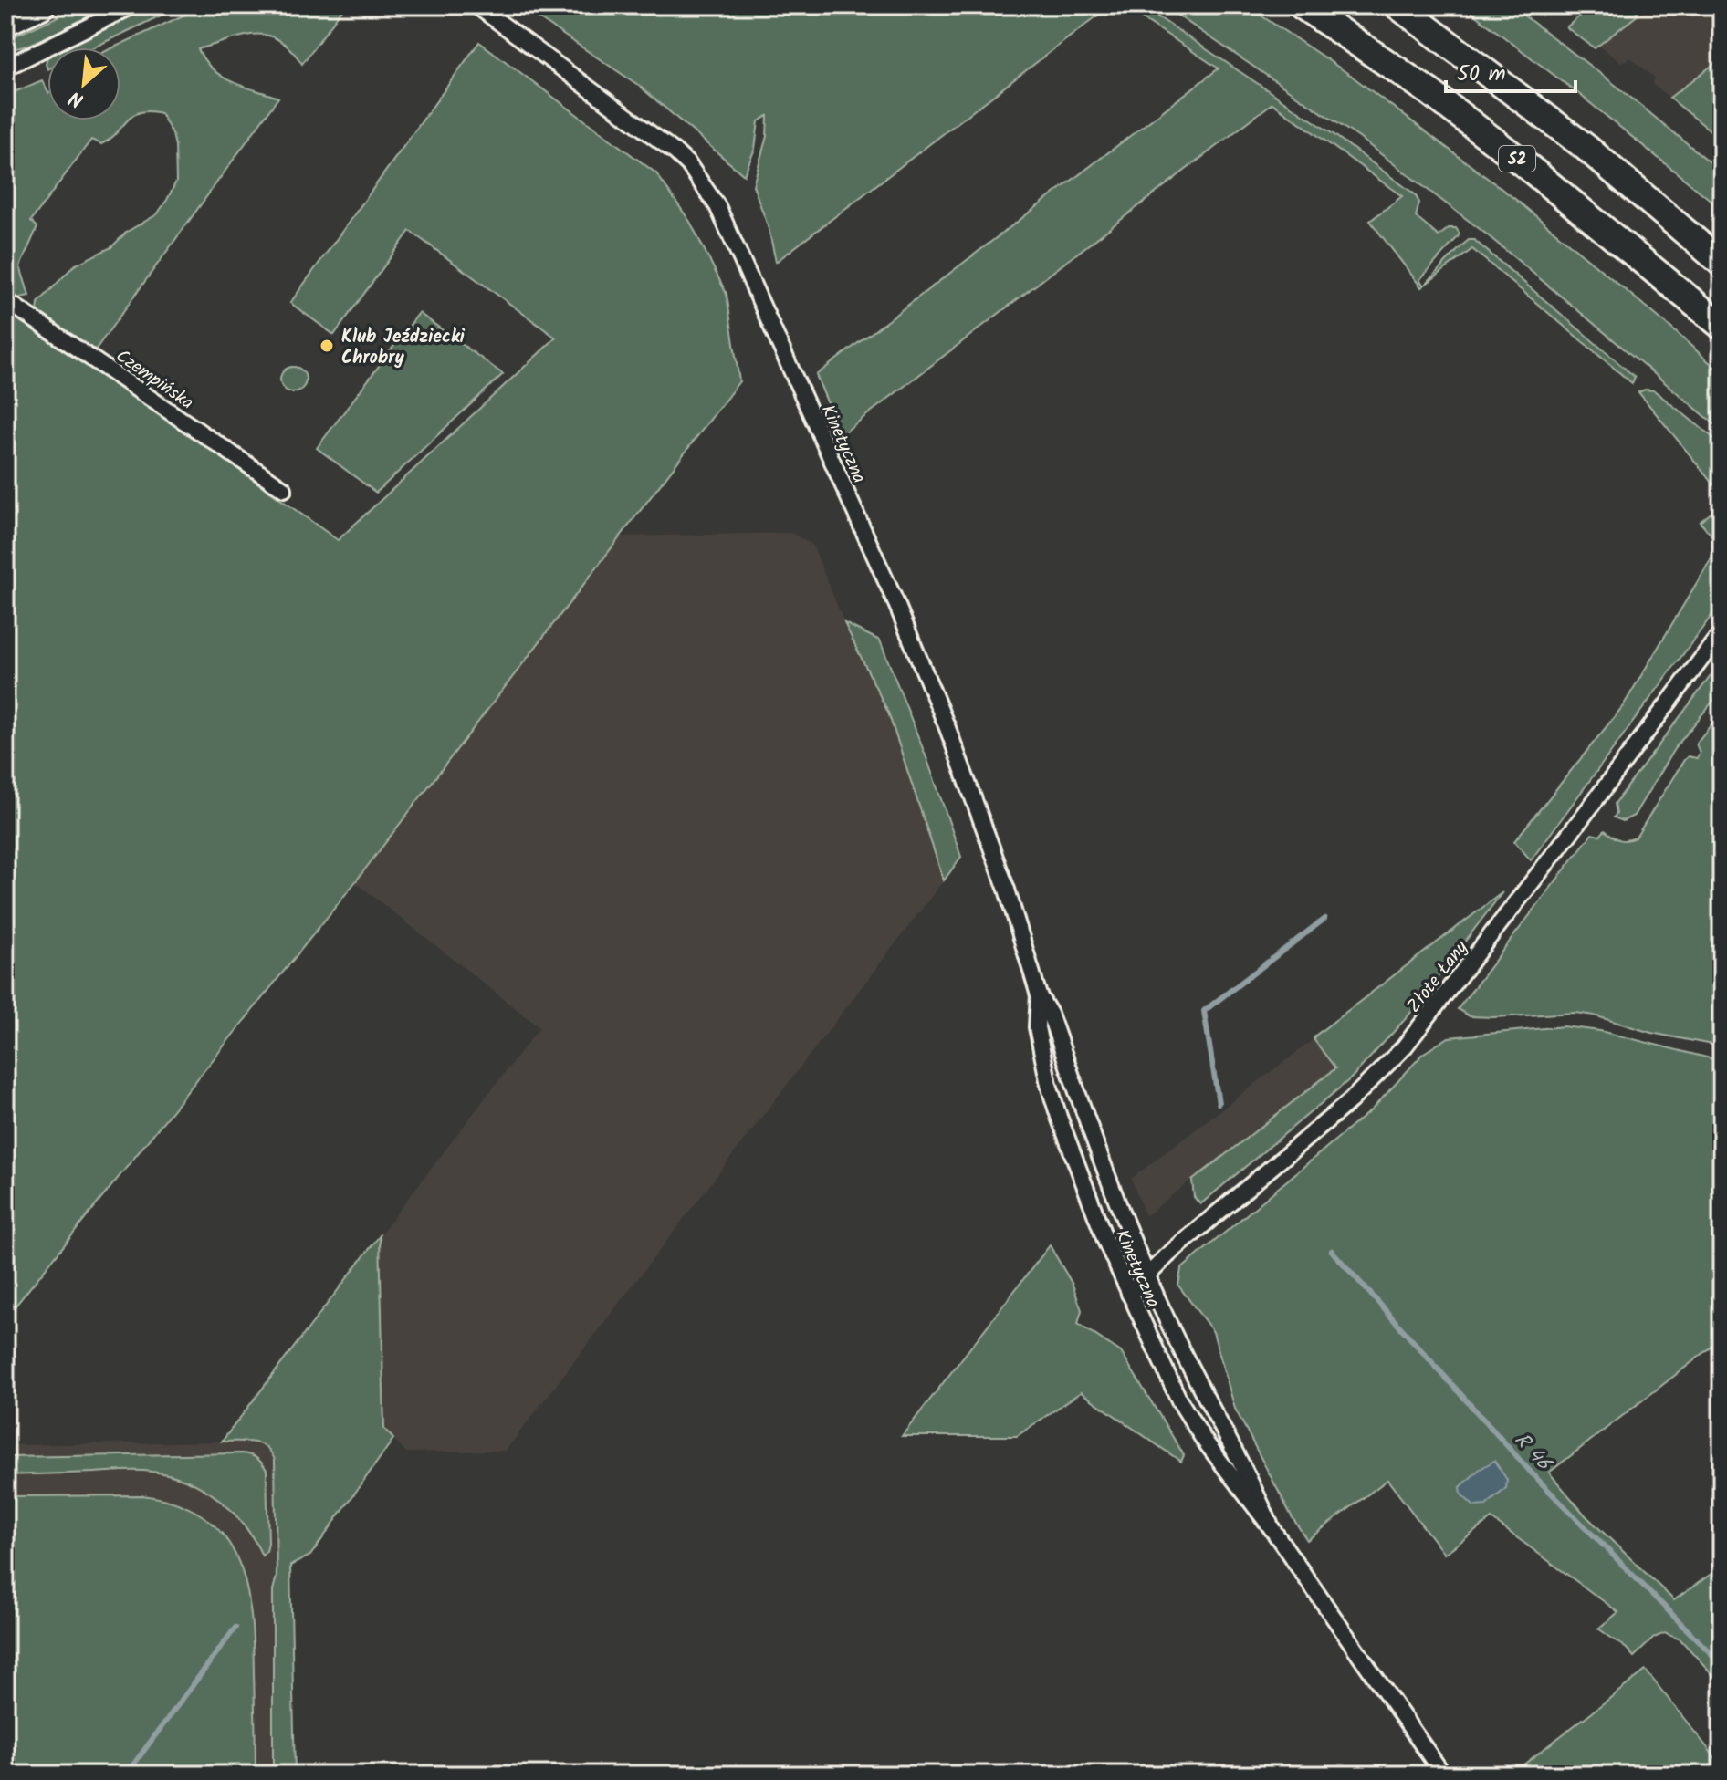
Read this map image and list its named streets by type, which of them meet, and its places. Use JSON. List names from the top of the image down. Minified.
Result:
{"streets":{"highway":["S2"],"street":["Czempińska","Kinetyczna","Złote Łany"]},"crossings":[["Kinetyczna","Złote Łany"]],"water":["R 46"],"places":["Klub Jeździecki Chrobry"],"scale_bar":"50 m","north":"bottom left"}
